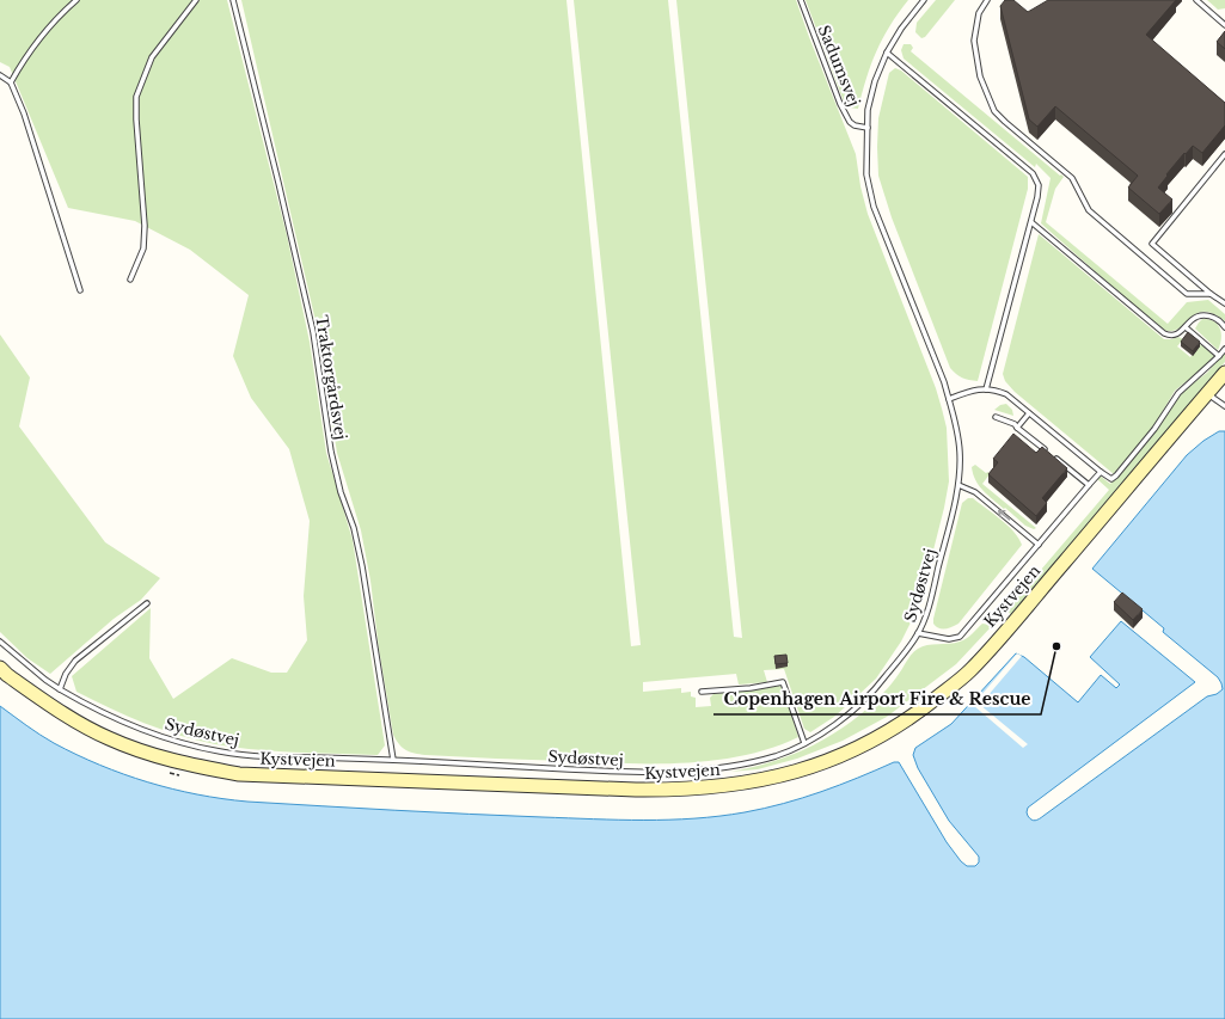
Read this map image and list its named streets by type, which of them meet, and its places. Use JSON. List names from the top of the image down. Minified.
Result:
{"streets":{"street":["Kystvejen"],"lane":["Sadumsvej","Traktorgårdsvej","Sydøstvej"]},"crossings":[["Sadumsvej","Sydøstvej"],["Traktorgårdsvej","Sydøstvej"]],"places":["Copenhagen Airport Fire & Rescue"]}
